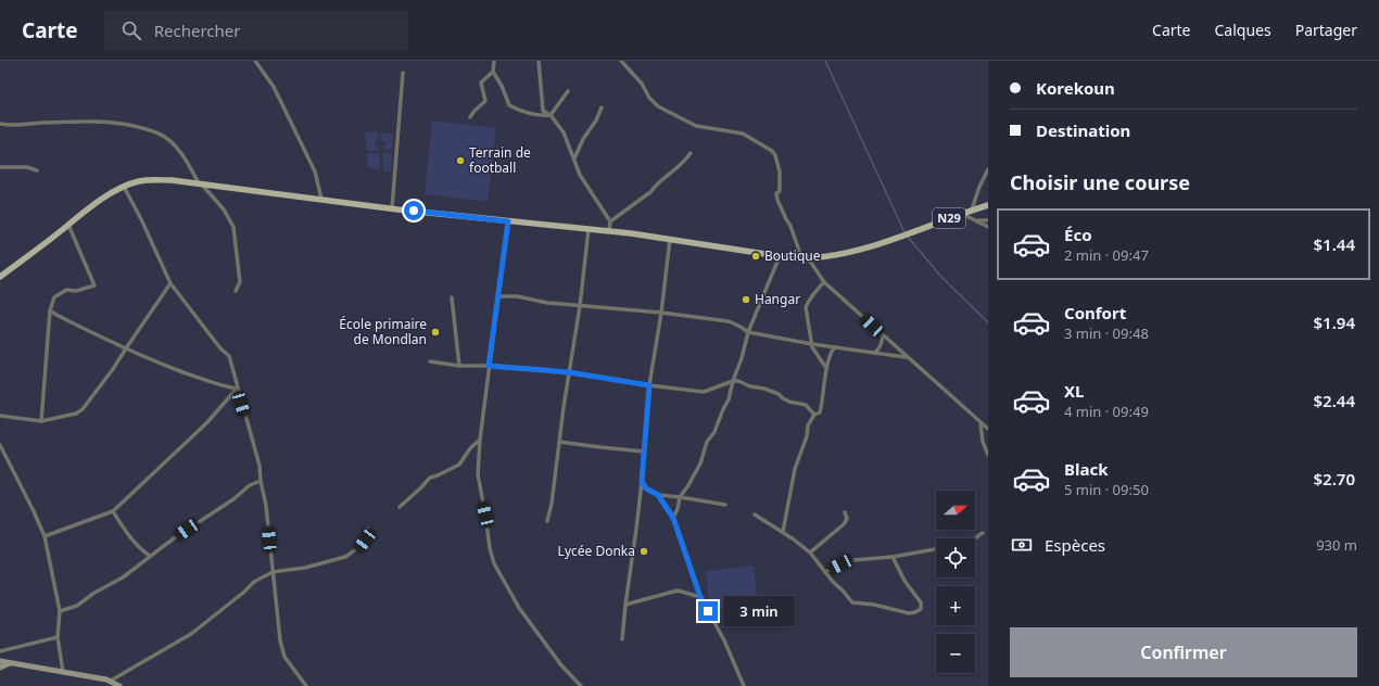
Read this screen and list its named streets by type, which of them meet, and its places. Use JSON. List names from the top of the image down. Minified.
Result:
{"streets":{"main road":["N29"]},"places":["Terrain de football","Boutique","Hangar","École primaire de Mondlan","Lycée Donka"],"north":"right","page":{"header":"Carte","search":"Rechercher","nav":["Carte","Calques","Partager"],"banner":["Korekoun","Destination"],"heading":"Choisir une course","list":[{"name":"Éco","note":"2 min · 09:47","value":"$1.44"},{"name":"Confort","note":"3 min · 09:48","value":"$1.94"},{"name":"XL","note":"4 min · 09:49","value":"$2.44"},{"name":"Black","note":"5 min · 09:50","value":"$2.70"}],"map_buttons":["+","−"],"pay":["Espèces","930 m"],"bubble":"3 min","buttons":"Confirmer"}}
